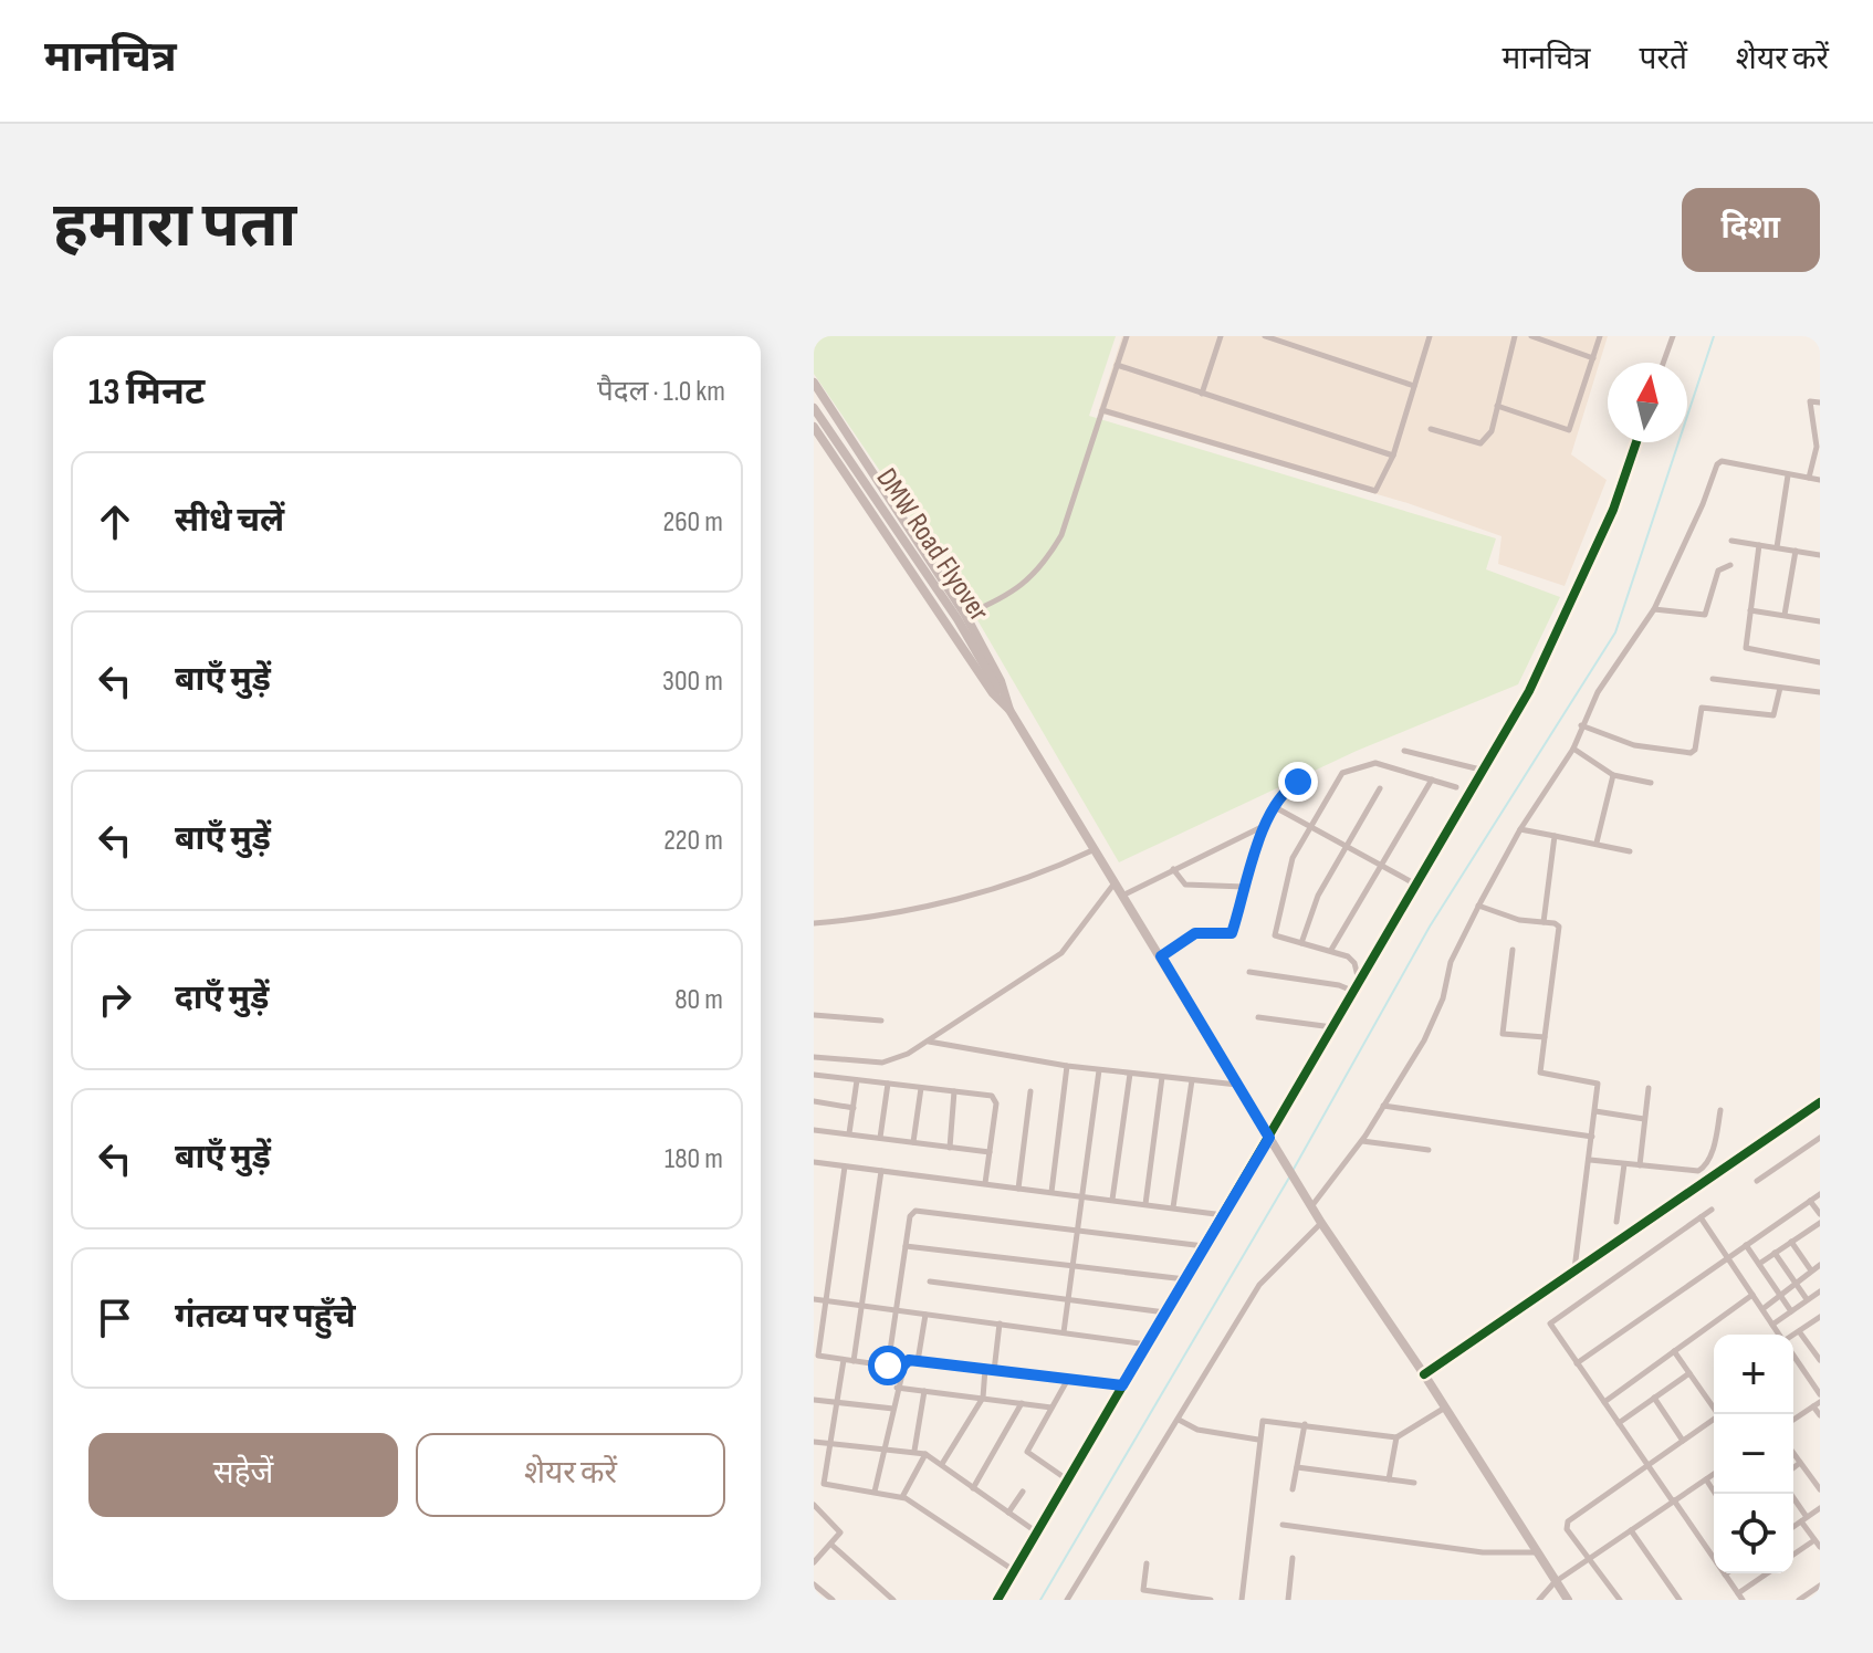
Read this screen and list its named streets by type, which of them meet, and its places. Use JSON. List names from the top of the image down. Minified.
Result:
{"streets":{"main road":["DMW Road Flyover"]},"north":"top","page":{"header":"मानचित्र","nav":["मानचित्र","परतें","शेयर करें"],"buttons":["दिशा",["सहेजें","शेयर करें"]],"title":"हमारा पता","heading":["13 मिनट","पैदल · 1.0 km"],"list":[["सीधे चलें","260 m"],["बाएँ मुड़ें","300 m"],["बाएँ मुड़ें","220 m"],["दाएँ मुड़ें","80 m"],["बाएँ मुड़ें","180 m"],"गंतव्य पर पहुँचे"],"map_buttons":["+","−"]}}
